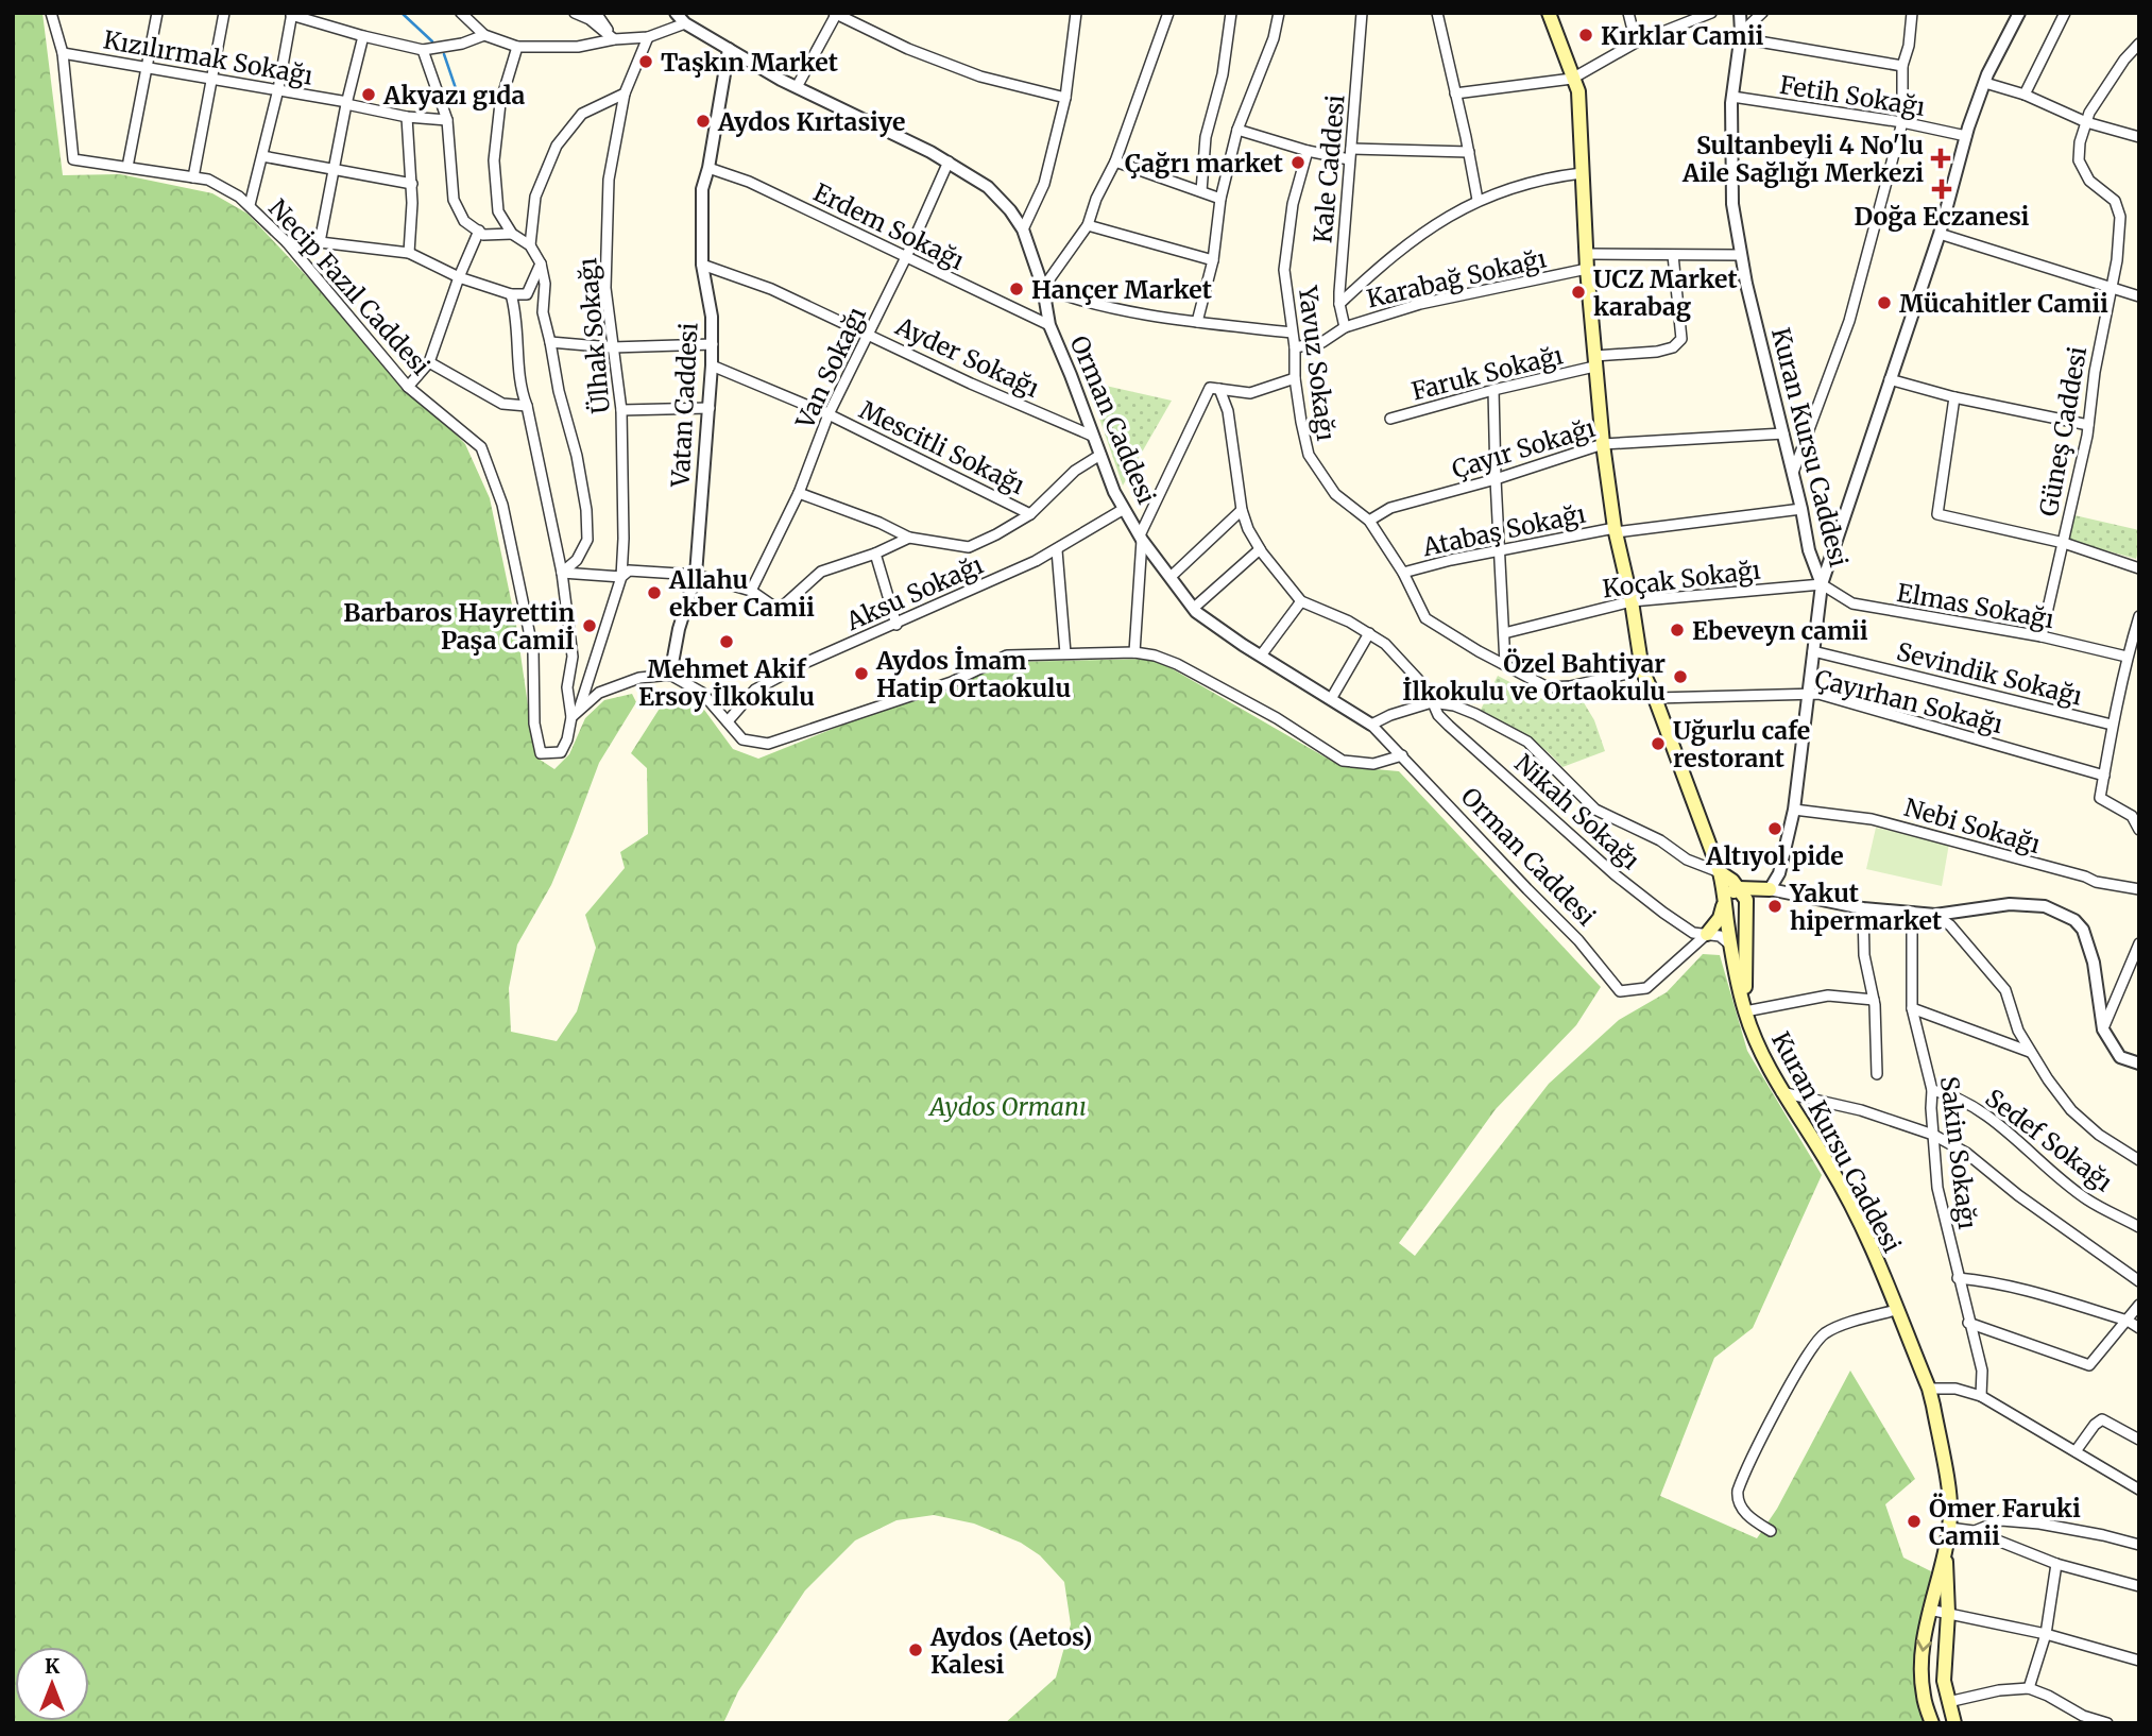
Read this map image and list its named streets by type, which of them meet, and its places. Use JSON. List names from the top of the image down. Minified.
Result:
{"streets":{"main road":["Kuran Kursu Caddesi"],"street":["Kızılırmak Sokağı","Fetih Sokağı","Kale Caddesi","Erdem Sokağı","Karabağ Sokağı","Necip Fazıl Caddesi","Ülhak Sokağı","Ayder Sokağı","Yavuz Sokağı","Van Sokağı","Faruk Sokağı","Vatan Caddesi","Orman Caddesi","Güneş Caddesi","Mescitli Sokağı","Çayır Sokağı","Atabaş Sokağı","Koçak Sokağı","Aksu Sokağı","Elmas Sokağı","Sevindik Sokağı","Çayırhan Sokağı","Nikah Sokağı","Nebi Sokağı","Sedef Sokağı","Sakin Sokağı"]},"crossings":[["Kızılırmak Sokağı","Necip Fazıl Caddesi"],["Fetih Sokağı","Kuran Kursu Caddesi"],["Kale Caddesi","Karabağ Sokağı"],["Erdem Sokağı","Van Sokağı"],["Erdem Sokağı","Vatan Caddesi"],["Erdem Sokağı","Orman Caddesi"],["Karabağ Sokağı","Yavuz Sokağı"],["Karabağ Sokağı","Kuran Kursu Caddesi"],["Necip Fazıl Caddesi","Ülhak Sokağı"],["Ayder Sokağı","Van Sokağı"],["Ayder Sokağı","Vatan Caddesi"],["Ayder Sokağı","Orman Caddesi"],["Yavuz Sokağı","Kuran Kursu Caddesi"],["Yavuz Sokağı","Çayır Sokağı"],["Yavuz Sokağı","Atabaş Sokağı"],["Van Sokağı","Orman Caddesi"],["Van Sokağı","Mescitli Sokağı"],["Faruk Sokağı","Kuran Kursu Caddesi"],["Vatan Caddesi","Orman Caddesi"],["Vatan Caddesi","Mescitli Sokağı"],["Orman Caddesi","Aksu Sokağı"],["Orman Caddesi","Nikah Sokağı"],["Güneş Caddesi","Elmas Sokağı"],["Kuran Kursu Caddesi","Çayır Sokağı"],["Kuran Kursu Caddesi","Atabaş Sokağı"],["Kuran Kursu Caddesi","Koçak Sokağı"],["Kuran Kursu Caddesi","Elmas Sokağı"],["Kuran Kursu Caddesi","Sevindik Sokağı"],["Kuran Kursu Caddesi","Çayırhan Sokağı"],["Kuran Kursu Caddesi","Nikah Sokağı"],["Kuran Kursu Caddesi","Nebi Sokağı"],["Koçak Sokağı","Elmas Sokağı"],["Sedef Sokağı","Sakin Sokağı"]],"parks":["Aydos Ormanı"],"places":{"other":["Kırklar Camii","Taşkın Market","Akyazı gıda","Aydos Kırtasiye","Çağrı market","Hançer Market","UCZ Market karabag","Mücahitler Camii","Allahu ekber Camii","Barbaros Hayrettin Paşa Camiİ","Ebeveyn camii","Mehmet Akif Ersoy İlkokulu","Aydos İmam Hatip Ortaokulu","Özel Bahtiyar İlkokulu ve Ortaokulu","Uğurlu cafe restorant","Altıyol pide","Yakut hipermarket","Ömer Faruki Camii","Aydos (Aetos) Kalesi"],"health":["Sultanbeyli 4 No'lu Aile Sağlığı Merkezi","Doğa Eczanesi"]},"north":"top"}
